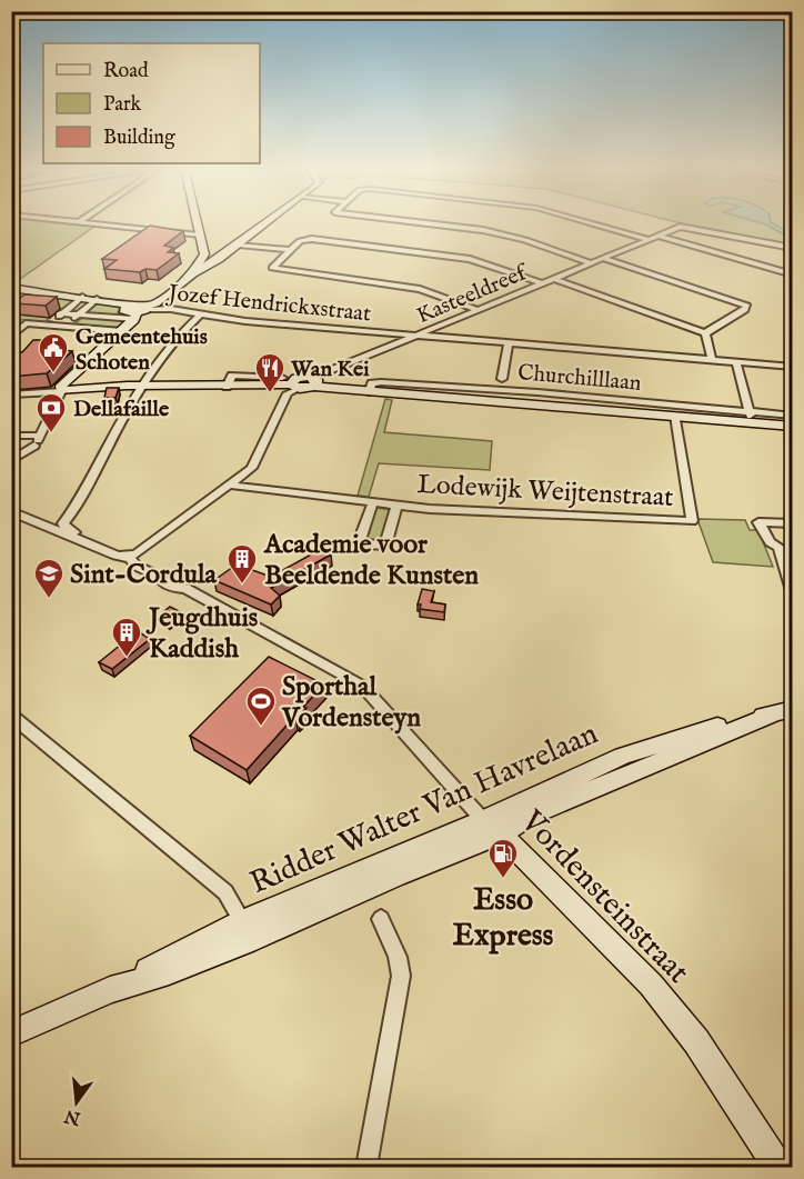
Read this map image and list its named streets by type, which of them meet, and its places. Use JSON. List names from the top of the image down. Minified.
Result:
{"streets":{"street":["Kasteeldreef","Jozef Hendrickxstraat","Churchilllaan","Lodewijk Weijtenstraat","Ridder Walter Van Havrelaan","Vordensteinstraat"]},"crossings":[["Kasteeldreef","Jozef Hendrickxstraat"],["Kasteeldreef","Churchilllaan"],["Churchilllaan","Lodewijk Weijtenstraat"],["Ridder Walter Van Havrelaan","Vordensteinstraat"]],"places":{"public building":["Gemeentehuis Schoten"],"restaurant":["Wan Kei"],"bank":["Dellafaille"],"building":["Academie voor Beeldende Kunsten","Jeugdhuis Kaddish"],"school or university":["Sint-Cordula"],"sports":["Sporthal Vordensteyn"],"fuel station":["Esso Express"]},"legend":["Road","Park","Building"],"north":"bottom"}
